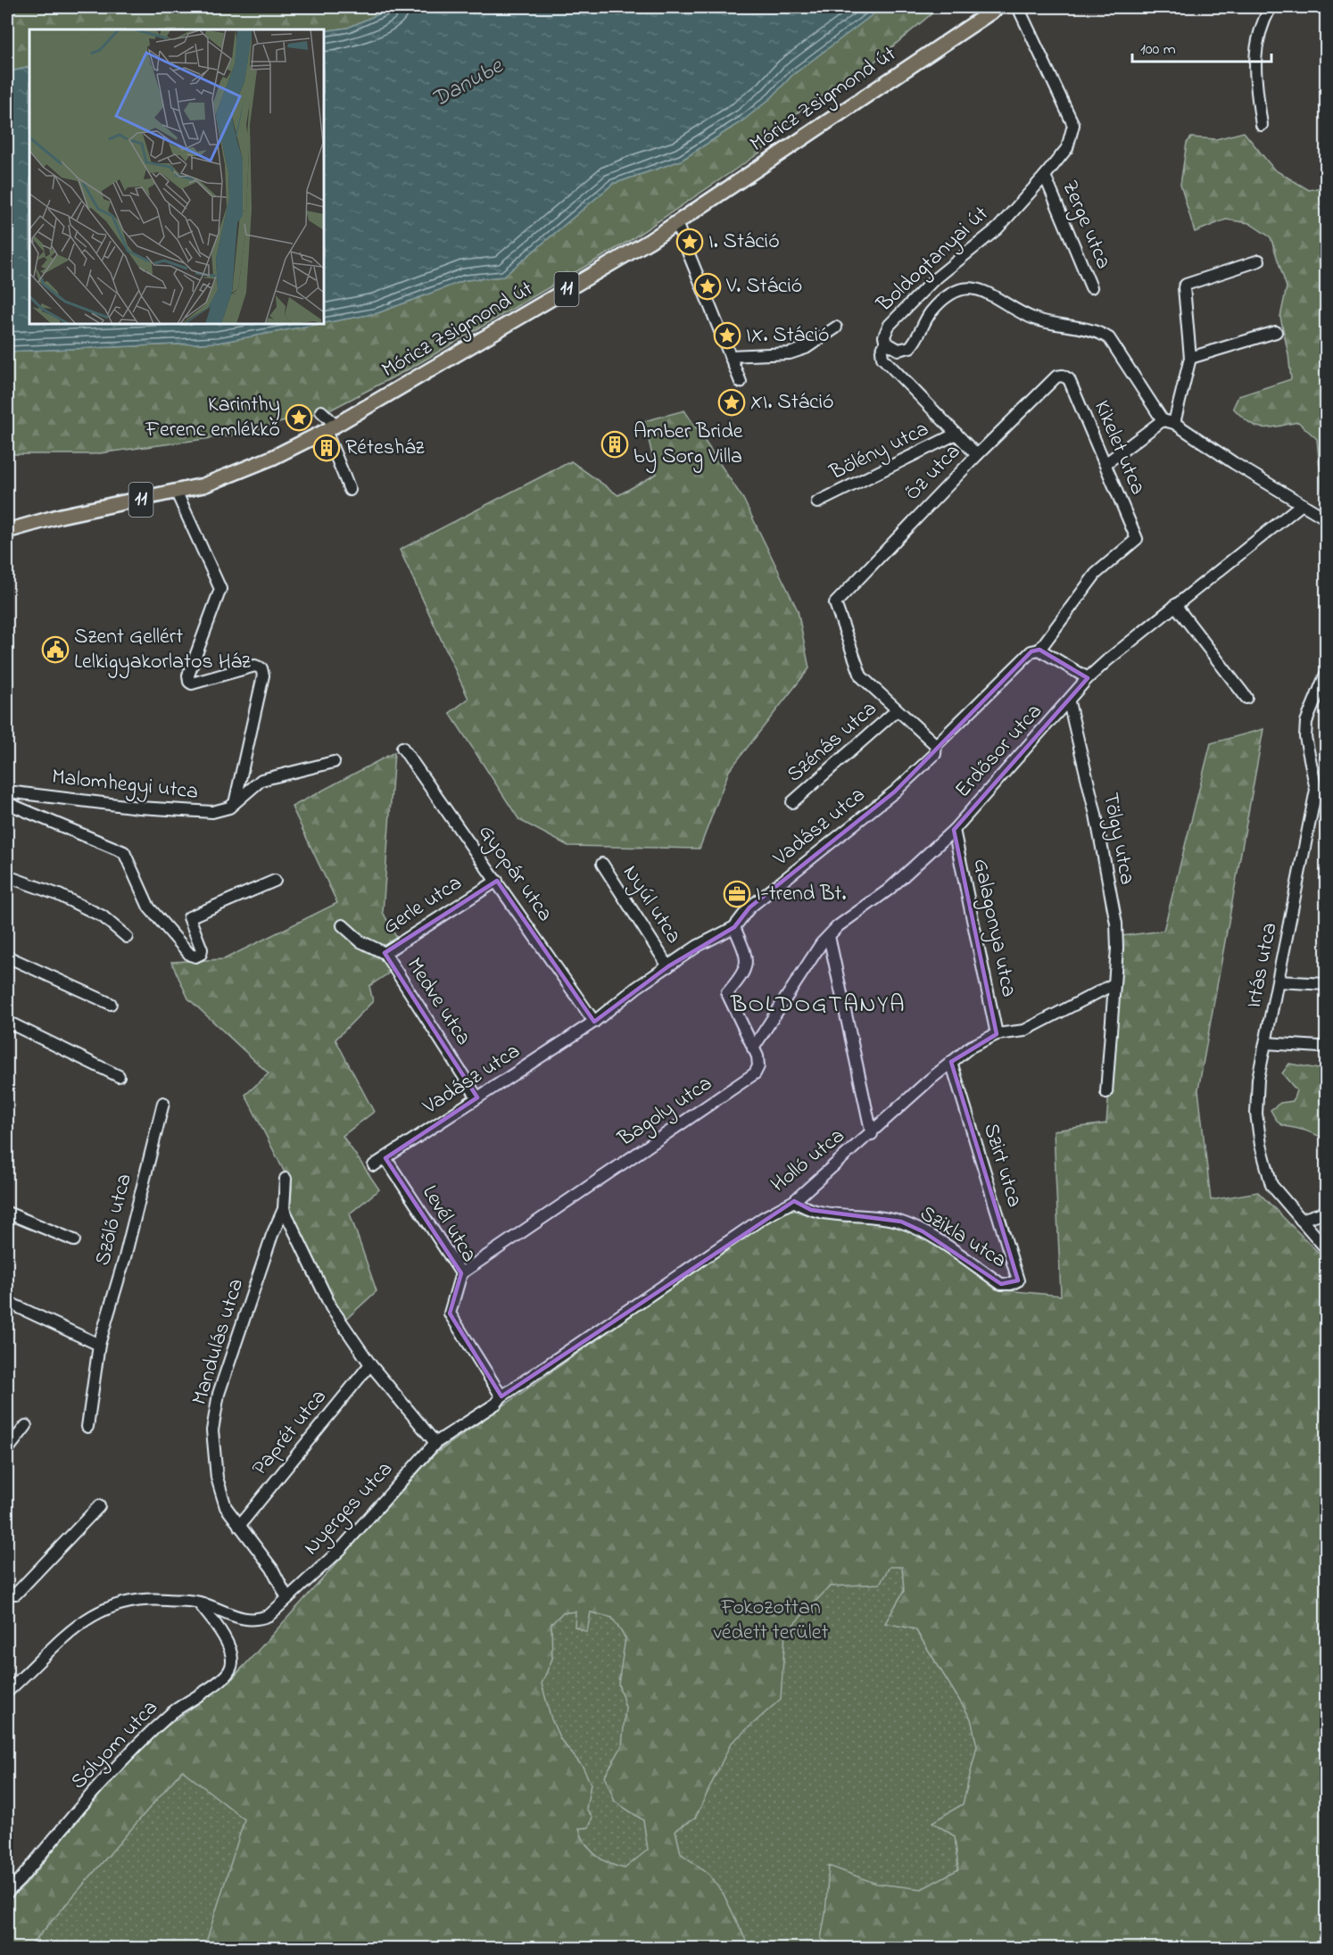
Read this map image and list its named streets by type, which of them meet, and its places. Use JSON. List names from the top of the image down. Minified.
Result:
{"streets":{"main road":["Móricz Zsigmond út","11"],"street":["Zerge utca","Boldogtanyai út","Kikelet utca","Bölény utca","Őz utca","Szénás utca","Erdősor utca","Malomhegyi utca","Vadász utca","Tölgy utca","Gyopár utca","Nyúl utca","Gerle utca","Galagonya utca","Irtás utca","Medve utca","Bagoly utca","Holló utca","Szirt utca","Szőlő utca","Levél utca","Szikla utca","Mandulás utca","Paprét utca","Nyerges utca","Sólyom utca"]},"crossings":[["Zerge utca","Boldogtanyai út"],["Kikelet utca","Őz utca"],["Kikelet utca","Vadász utca"],["Őz utca","Szénás utca"],["Erdősor utca","Tölgy utca"],["Erdősor utca","Galagonya utca"],["Erdősor utca","Bagoly utca"],["Vadász utca","Gyopár utca"],["Vadász utca","Nyúl utca"],["Vadász utca","Medve utca"],["Vadász utca","Bagoly utca"],["Vadász utca","Levél utca"],["Tölgy utca","Holló utca"],["Gyopár utca","Gerle utca"],["Gerle utca","Medve utca"],["Galagonya utca","Holló utca"],["Bagoly utca","Levél utca"],["Holló utca","Szirt utca"],["Holló utca","Levél utca"],["Holló utca","Szikla utca"],["Holló utca","Nyerges utca"],["Szirt utca","Szikla utca"],["Mandulás utca","Paprét utca"],["Mandulás utca","Nyerges utca"],["Nyerges utca","Sólyom utca"]],"districts":["BOLDOGTANYA"],"water":["Danube"],"parks":["Fokozottan védett terület"],"places":{"place":["I. Stáció","V. Stáció","IX. Stáció","XI. Stáció","Karinthy Ferenc emlékkő"],"building":["Amber Bride by Sorg Villa","Rétesház"],"public building":["Szent Gellért Lelkigyakorlatos Ház"],"office":["I-trend Bt."]},"scale_bar":"100 m"}
